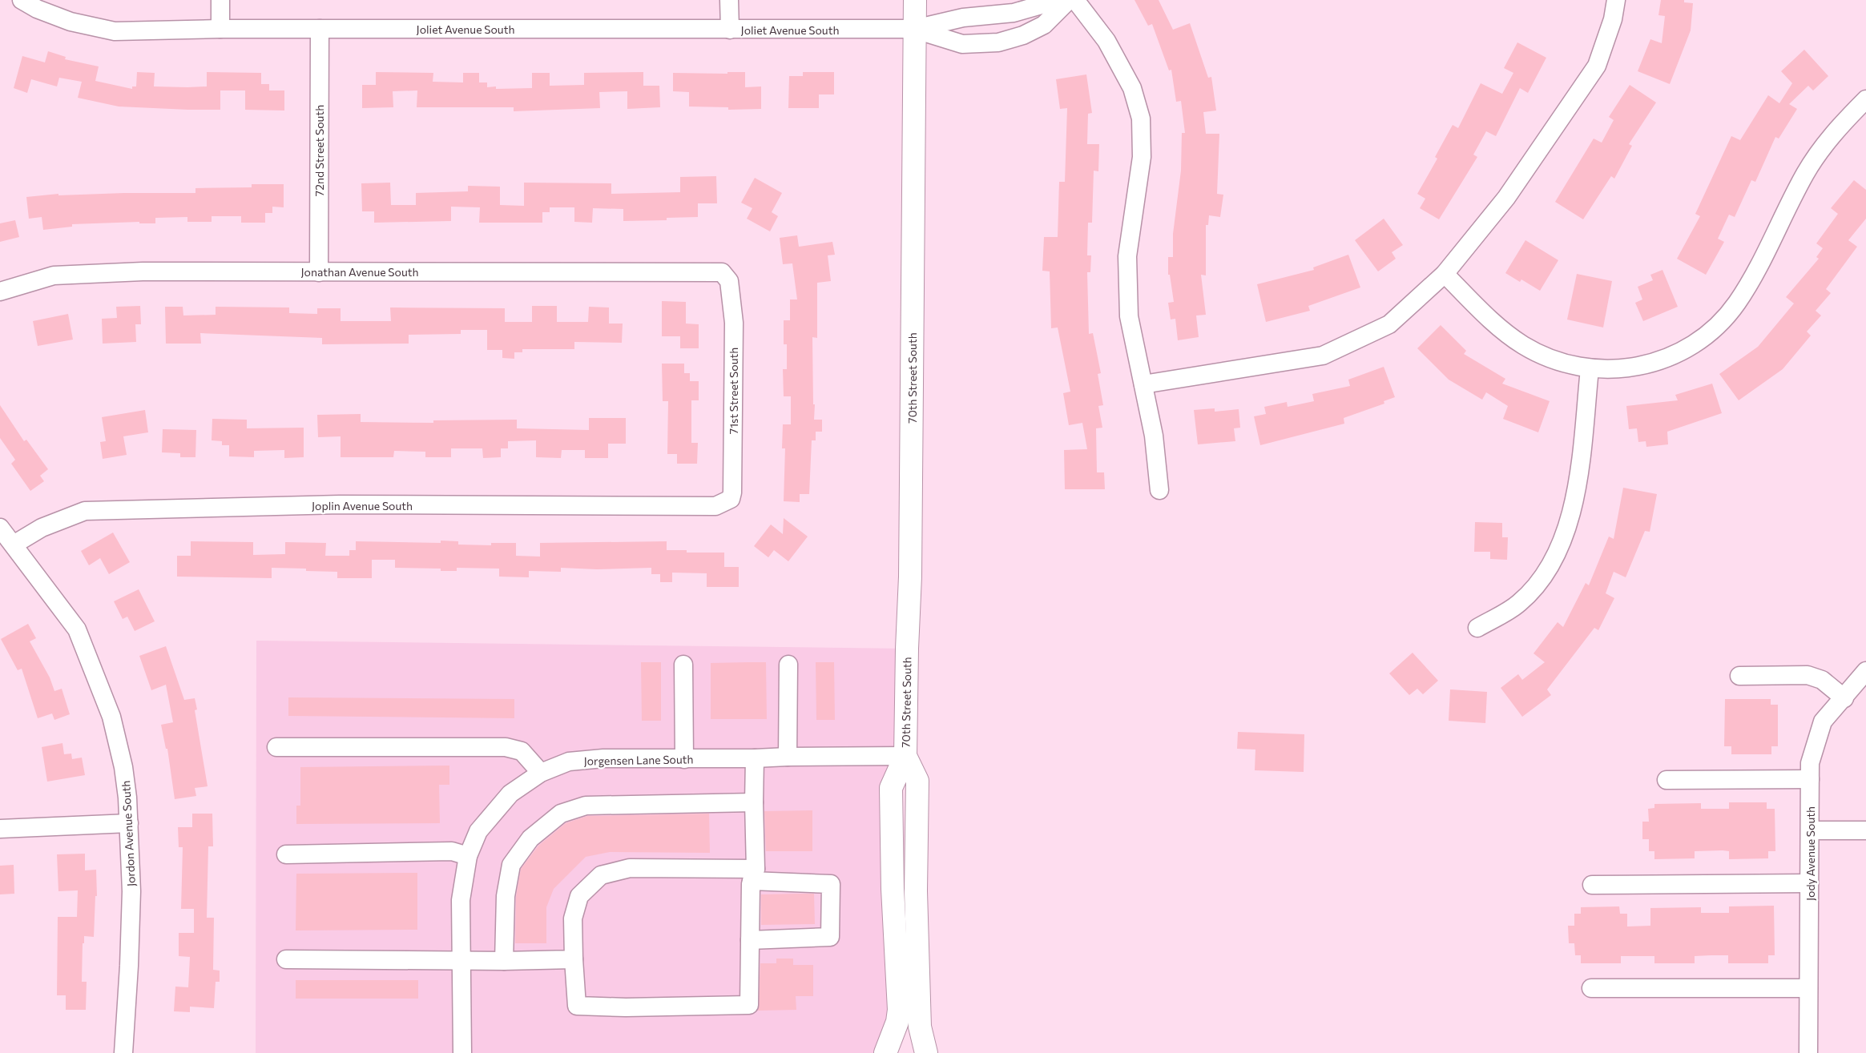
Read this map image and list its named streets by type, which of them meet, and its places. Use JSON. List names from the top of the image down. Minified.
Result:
{"streets":{"main road":["70th Street South"],"street":["Joliet Avenue South","72nd Street South","Jonathan Avenue South","71st Street South","Joplin Avenue South","Jorgensen Lane South","Jordon Avenue South","Jody Avenue South"]},"crossings":[["Joliet Avenue South","72nd Street South"],["Joliet Avenue South","70th Street South"],["72nd Street South","Jonathan Avenue South"],["Jonathan Avenue South","71st Street South"],["70th Street South","Jorgensen Lane South"],["71st Street South","Joplin Avenue South"],["Joplin Avenue South","Jordon Avenue South"]]}
